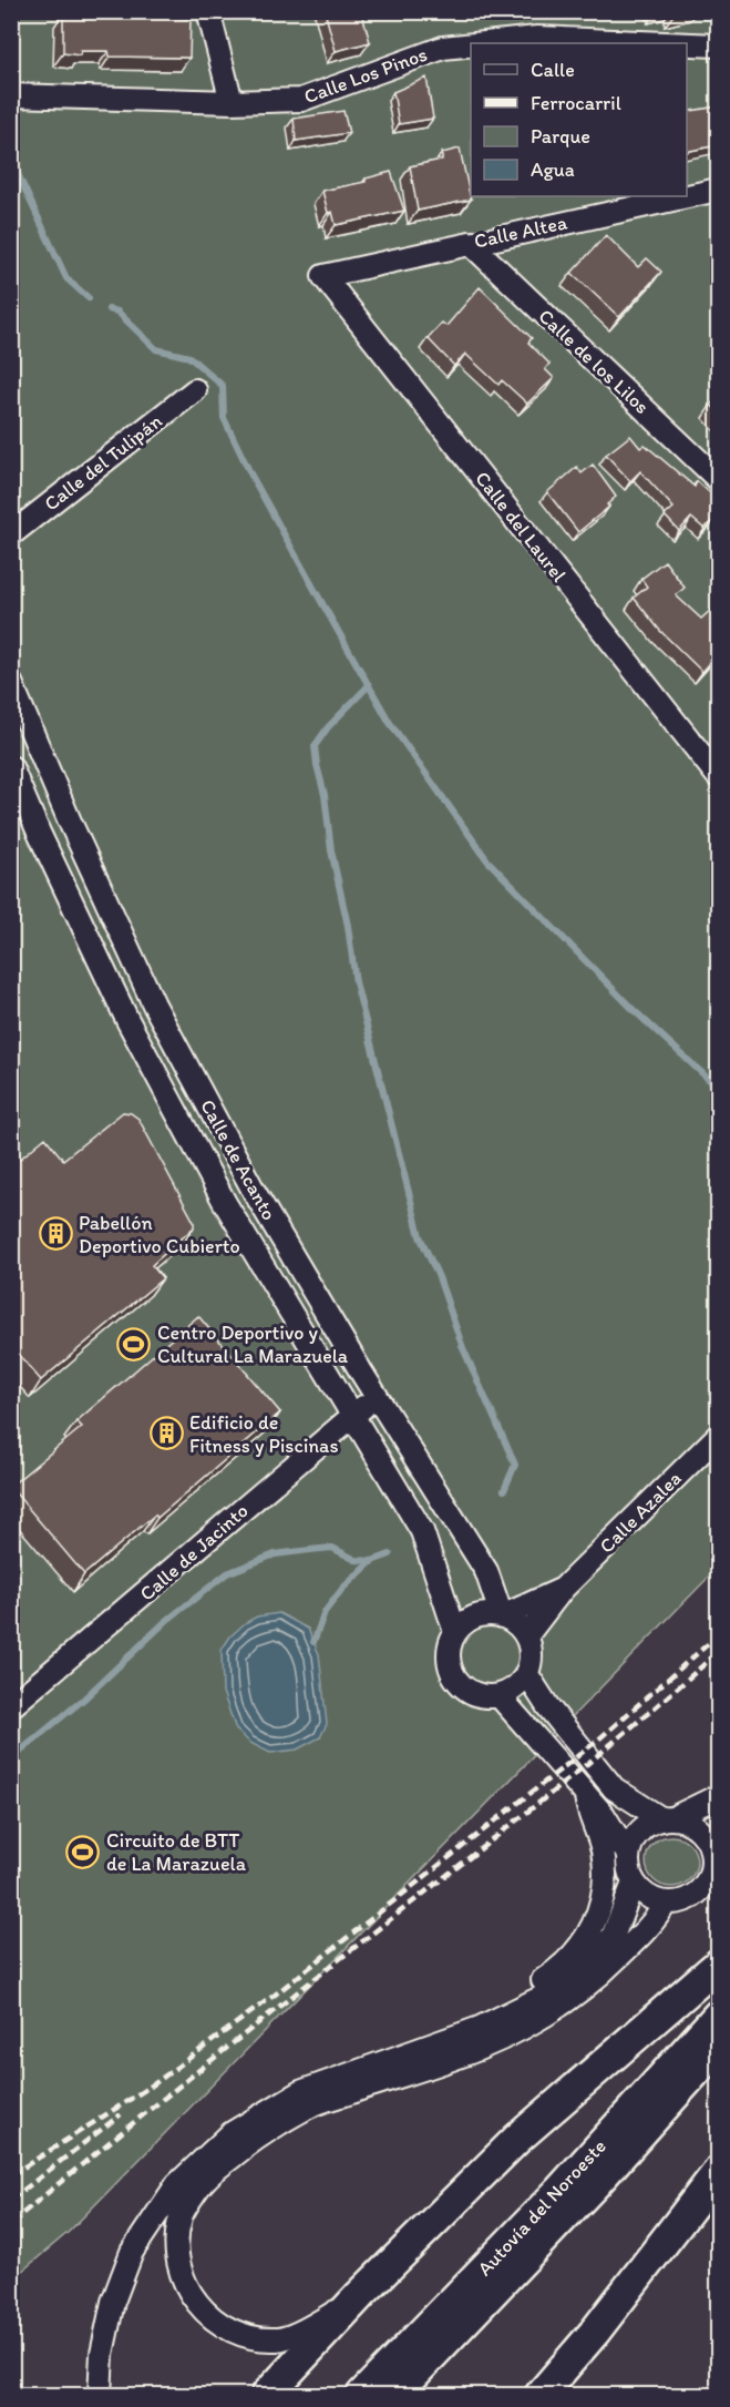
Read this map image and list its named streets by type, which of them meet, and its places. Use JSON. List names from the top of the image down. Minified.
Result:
{"streets":{"highway":["Autovía del Noroeste"],"street":["Calle Los Pinos","Calle Altea","Calle de los Lilos","Calle del Tulipán","Calle del Laurel","Calle de Acanto","Calle Azalea","Calle de Jacinto"]},"crossings":[["Calle Altea","Calle de los Lilos"],["Calle Altea","Calle del Laurel"],["Calle de Acanto","Calle Azalea"],["Calle de Acanto","Calle de Jacinto"]],"places":{"building":["Pabellón Deportivo Cubierto","Edificio de Fitness y Piscinas"],"sports":["Centro Deportivo y Cultural La Marazuela","Circuito de BTT de La Marazuela"]},"legend":["Calle","Ferrocarril","Parque","Agua"]}
